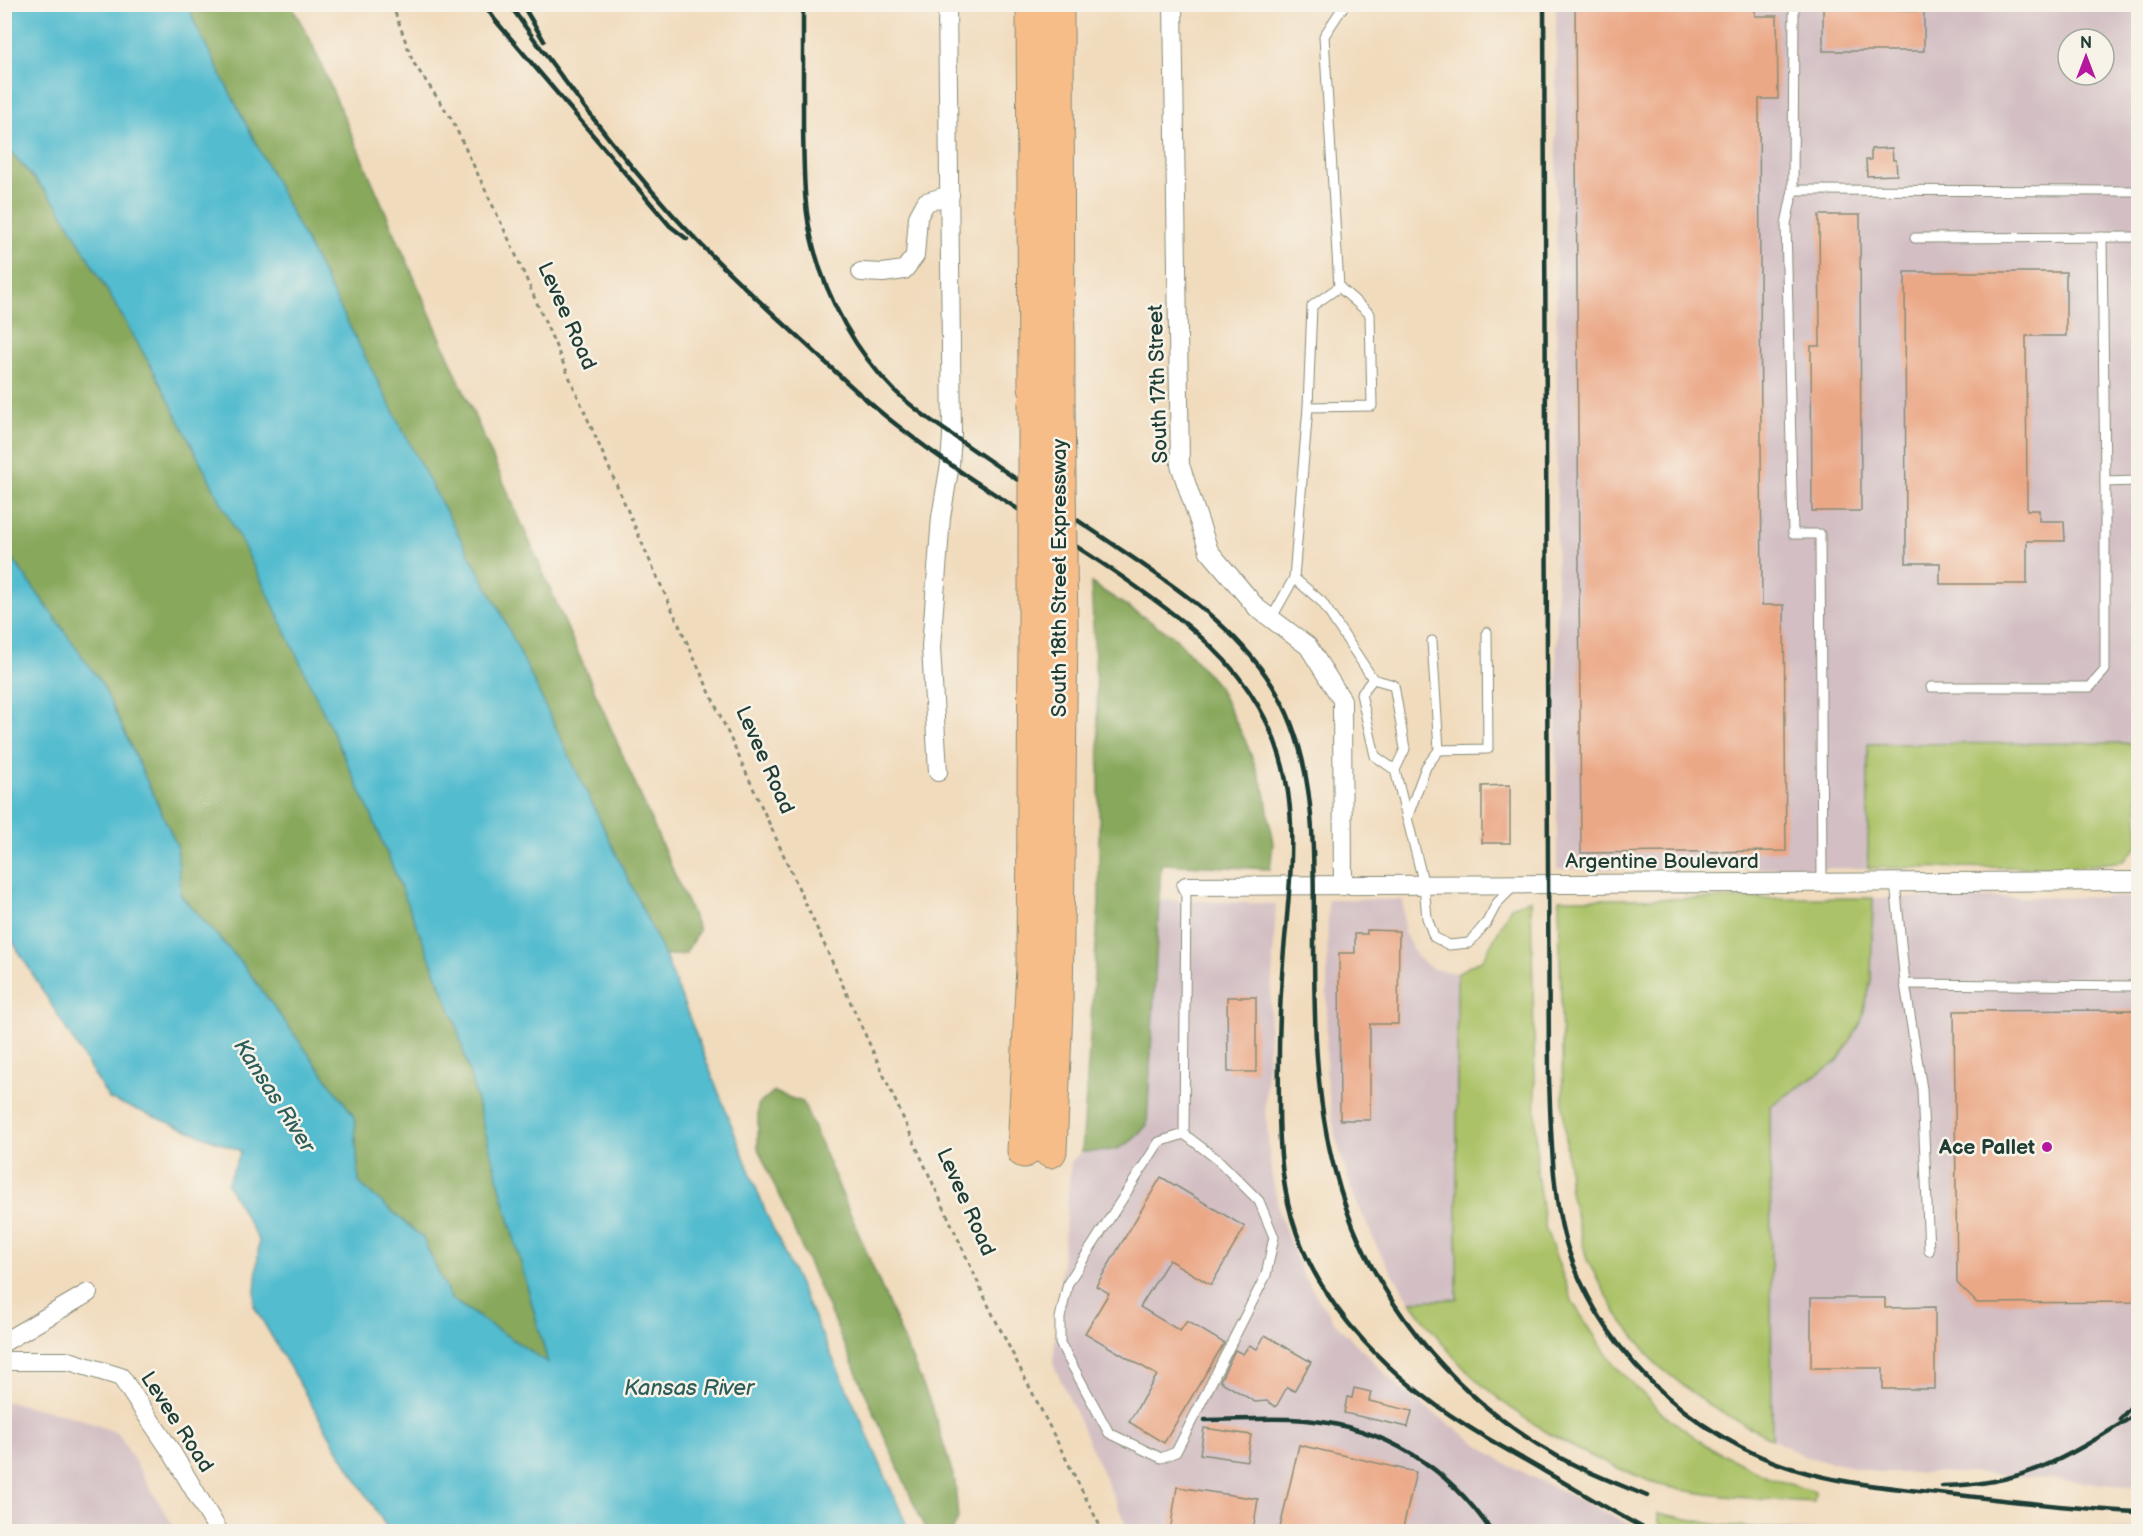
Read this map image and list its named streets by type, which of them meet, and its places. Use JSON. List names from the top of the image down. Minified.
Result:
{"streets":{"highway":["South 18th Street Expressway"],"street":["Levee Road","South 17th Street","Argentine Boulevard"]},"crossings":[["South 17th Street","Argentine Boulevard"]],"water":["Kansas River"],"places":["Ace Pallet"],"north":"top"}
